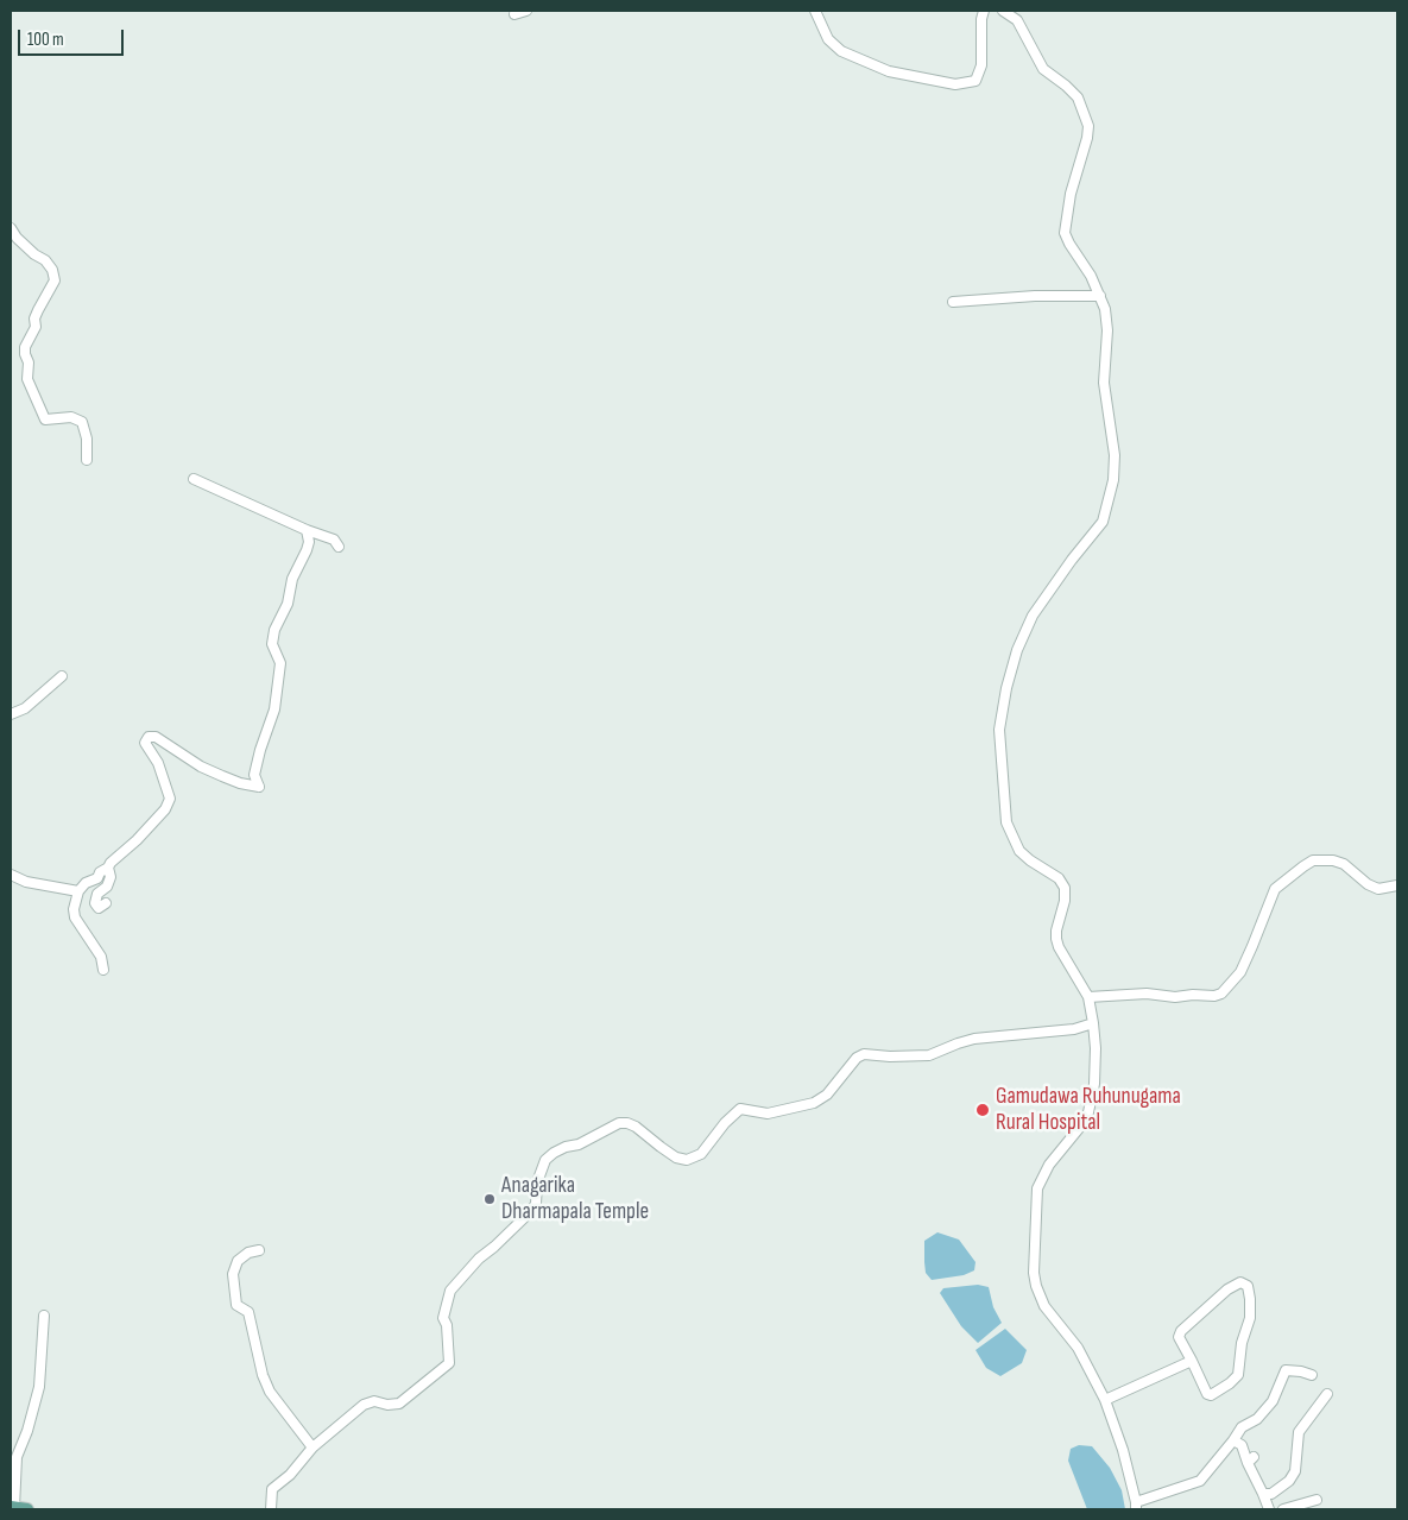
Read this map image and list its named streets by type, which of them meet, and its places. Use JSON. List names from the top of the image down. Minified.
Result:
{"places":["Gamudawa Ruhunugama Rural Hospital","Anagarika Dharmapala Temple"],"scale_bar":"100 m"}
